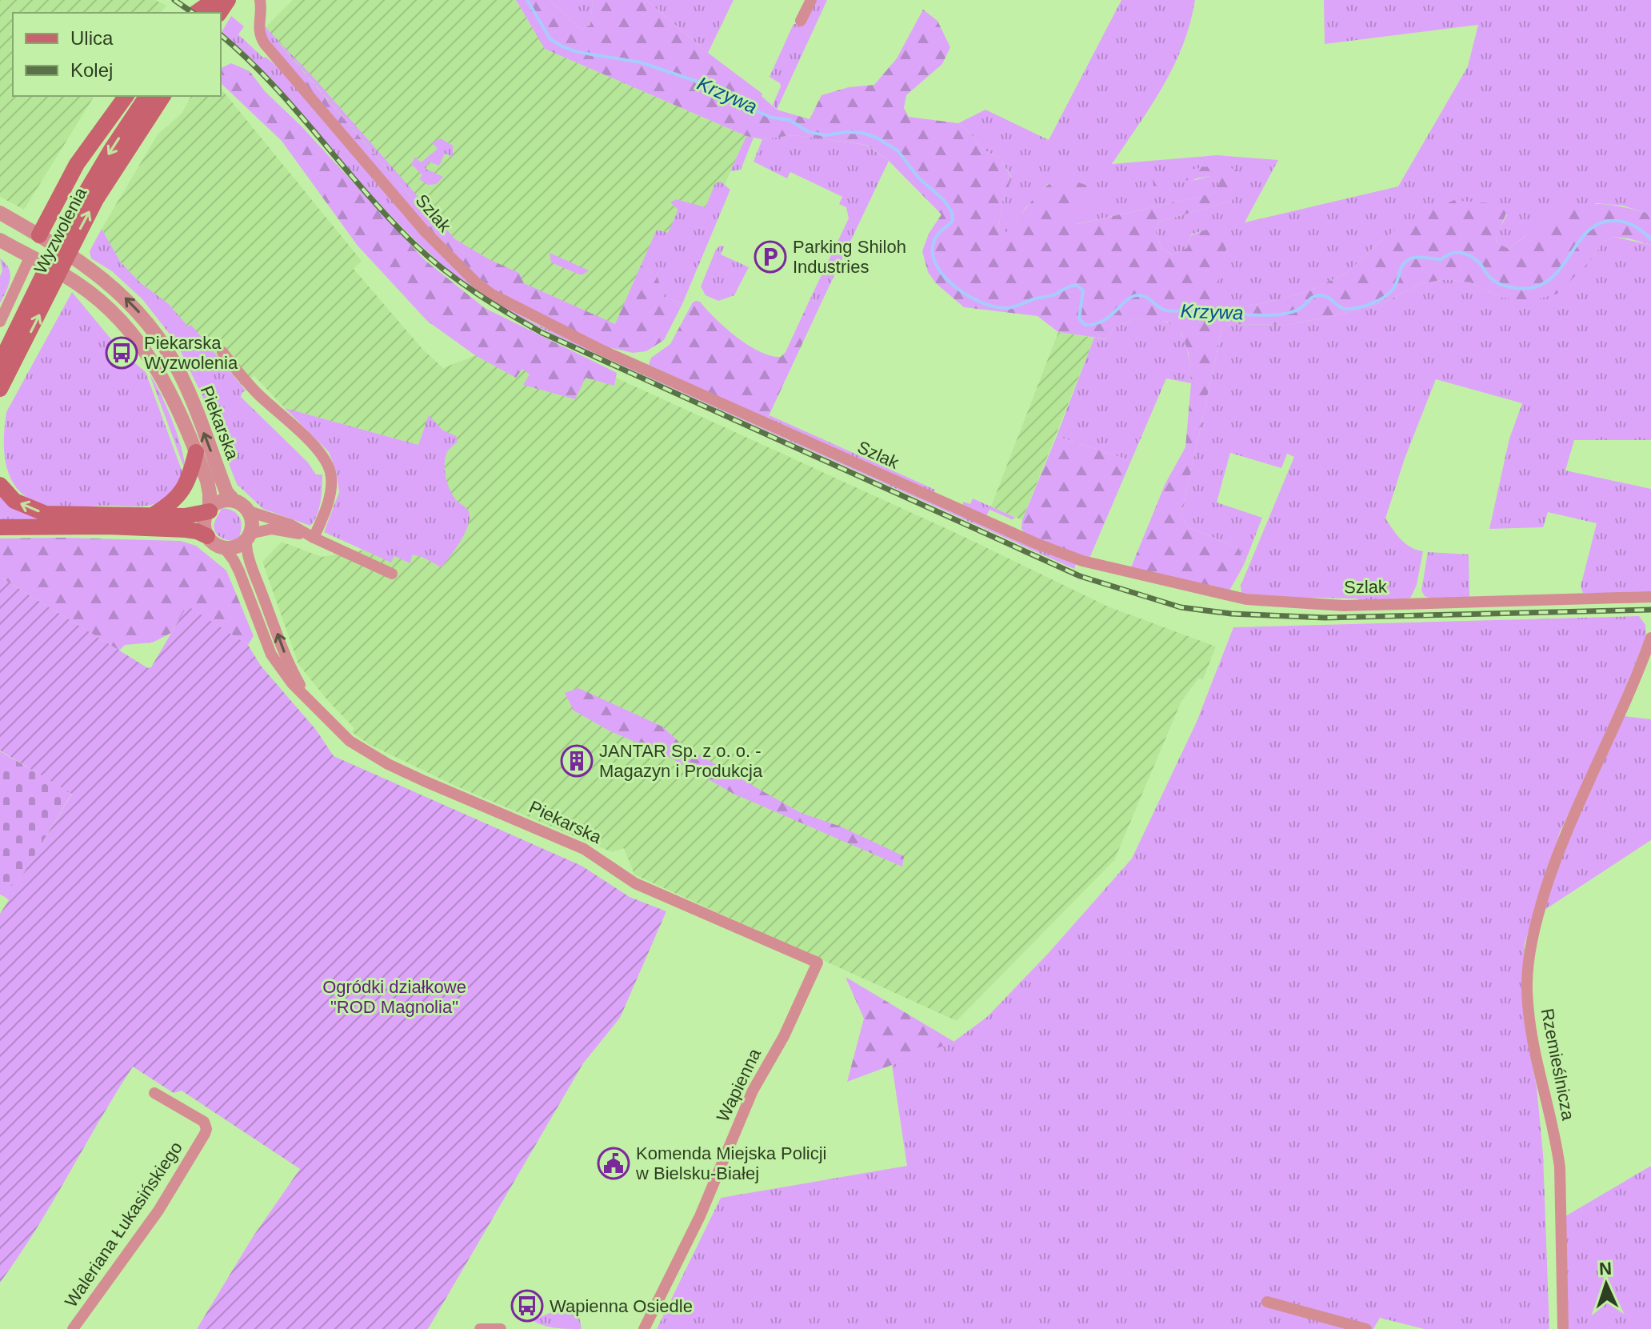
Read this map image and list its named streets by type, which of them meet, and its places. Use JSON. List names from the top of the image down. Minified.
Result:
{"streets":{"main road":["Wyzwolenia"],"street":["Szlak","Piekarska","Rzemieślnicza","Wapienna","Waleriana Łukasińskiego"]},"crossings":[["Piekarska","Wapienna"]],"water":["Krzywa"],"parks":["Ogródki działkowe \"ROD Magnolia\""],"places":{"parking":["Parking Shiloh Industries"],"bus stop":["Piekarska Wyzwolenia","Wapienna Osiedle"],"building":["JANTAR Sp. z o. o. - Magazyn i Produkcja"],"public building":["Komenda Miejska Policji w Bielsku-Białej"]},"legend":["Ulica","Kolej"],"north":"top"}
